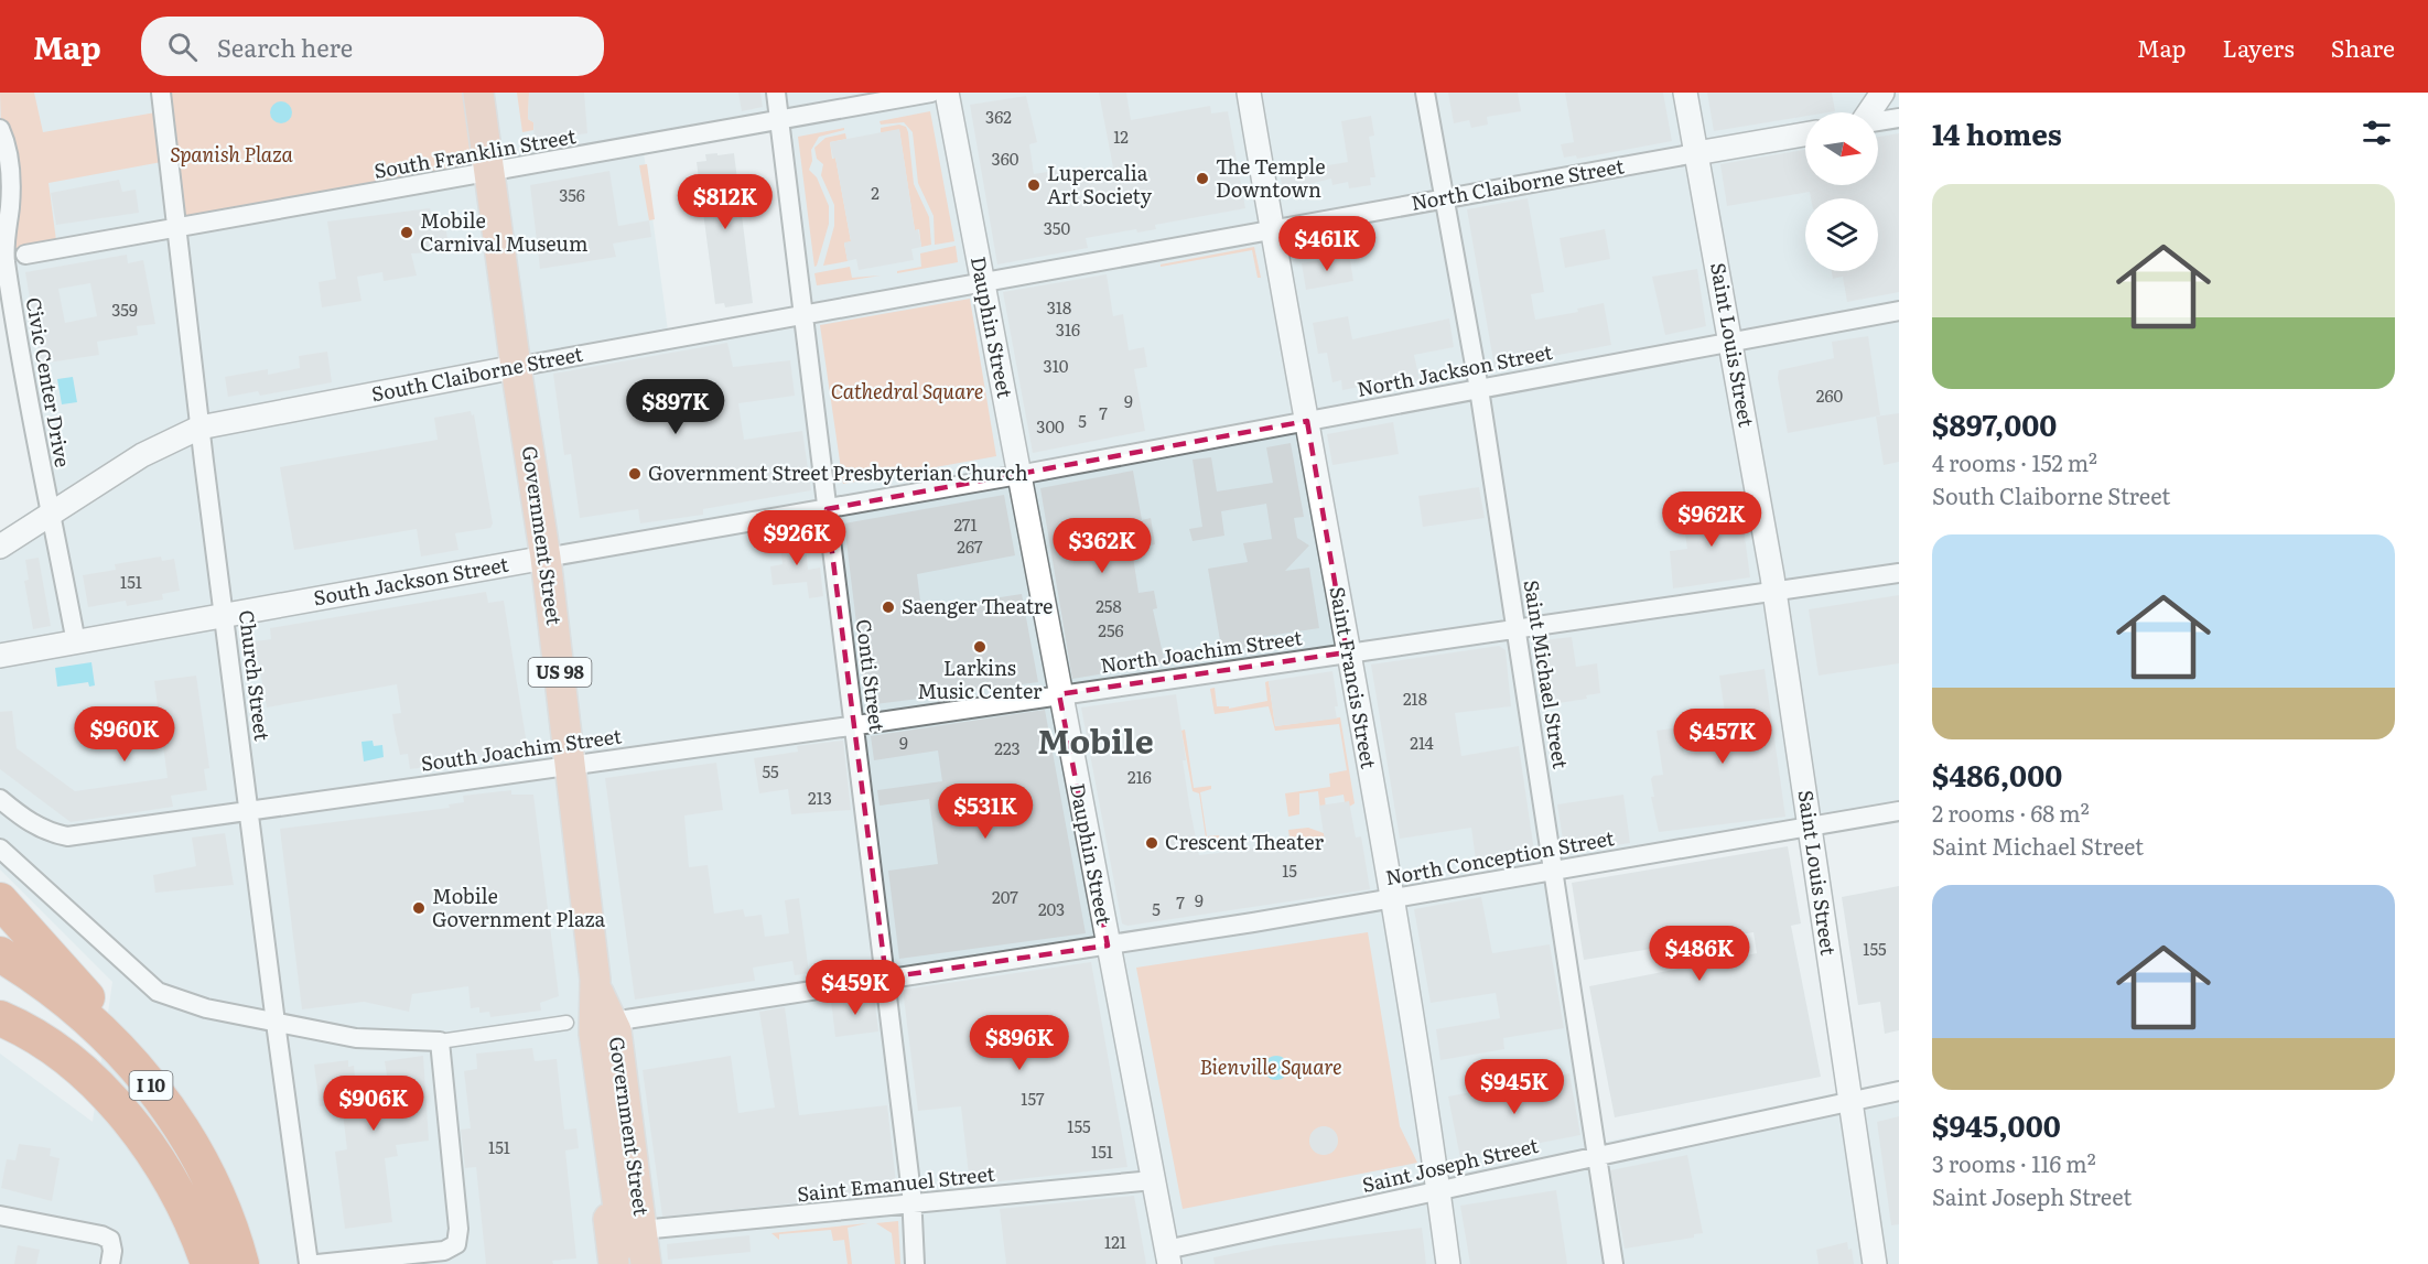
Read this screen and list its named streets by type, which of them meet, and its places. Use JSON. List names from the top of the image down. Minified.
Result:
{"streets":{"highway":["I 10"],"main road":["Government Street","US 98"],"street":["South Franklin Street","North Claiborne Street","Dauphin Street","Saint Louis Street","North Jackson Street","South Claiborne Street","Civic Center Drive","South Jackson Street","North Joachim Street","Saint Michael Street","Church Street","Conti Street","Saint Francis Street","South Joachim Street","North Conception Street","Saint Joseph Street","Saint Emanuel Street"]},"crossings":[["South Franklin Street","Government Street"],["South Franklin Street","Church Street"],["South Franklin Street","Conti Street"],["North Claiborne Street","Dauphin Street"],["North Claiborne Street","Saint Louis Street"],["North Claiborne Street","South Claiborne Street"],["North Claiborne Street","Saint Michael Street"],["North Claiborne Street","Saint Francis Street"],["Dauphin Street","North Jackson Street"],["Dauphin Street","South Claiborne Street"],["Dauphin Street","South Jackson Street"],["Dauphin Street","North Joachim Street"],["Dauphin Street","South Joachim Street"],["Dauphin Street","North Conception Street"],["Dauphin Street","Saint Joseph Street"],["Dauphin Street","Saint Emanuel Street"],["Saint Louis Street","North Jackson Street"],["Saint Louis Street","North Joachim Street"],["Saint Louis Street","North Conception Street"],["Saint Louis Street","Saint Joseph Street"],["North Jackson Street","South Jackson Street"],["North Jackson Street","Saint Michael Street"],["North Jackson Street","Saint Francis Street"],["South Claiborne Street","Civic Center Drive"],["South Claiborne Street","Government Street"],["South Claiborne Street","Church Street"],["South Claiborne Street","Conti Street"],["Civic Center Drive","South Jackson Street"],["Government Street","South Jackson Street"],["Government Street","South Joachim Street"],["Government Street","North Conception Street"],["Government Street","Saint Emanuel Street"],["South Jackson Street","Church Street"],["South Jackson Street","Conti Street"],["North Joachim Street","Saint Michael Street"],["North Joachim Street","Saint Francis Street"],["North Joachim Street","South Joachim Street"],["Saint Michael Street","North Conception Street"],["Saint Michael Street","Saint Joseph Street"],["Church Street","South Joachim Street"],["Conti Street","South Joachim Street"],["Conti Street","North Conception Street"],["Conti Street","Saint Emanuel Street"],["Saint Francis Street","North Conception Street"],["Saint Francis Street","Saint Joseph Street"]],"districts":["Mobile"],"parks":["Spanish Plaza","Cathedral Square","Bienville Square"],"places":["The Temple Downtown","Lupercalia Art Society","Mobile Carnival Museum","Government Street Presbyterian Church","Saenger Theatre","Larkins Music Center","Crescent Theater","Mobile Government Plaza"],"house_numbers":["362","12","360","2","356","350","318","359","316","310","260","9","7","5","300","271","267","151","258","256","218","9","214","223","55","216","213","15","207","9","7","203","5","155","157","155","151","151","121"],"north":"right","page":{"header":"Map","search":"Search here","nav":["Map","Layers","Share"],"heading":"14 homes","list":[{"name":"$897,000","note":"4 rooms · 152 m² · South Claiborne Street"},{"name":"$486,000","note":"2 rooms · 68 m² · Saint Michael Street"},{"name":"$945,000","note":"3 rooms · 116 m² · Saint Joseph Street"}],"price":["$812K","$461K","$897K","$962K","$926K","$362K","$960K","$457K","$531K","$486K","$459K","$896K","$945K","$906K"]}}
